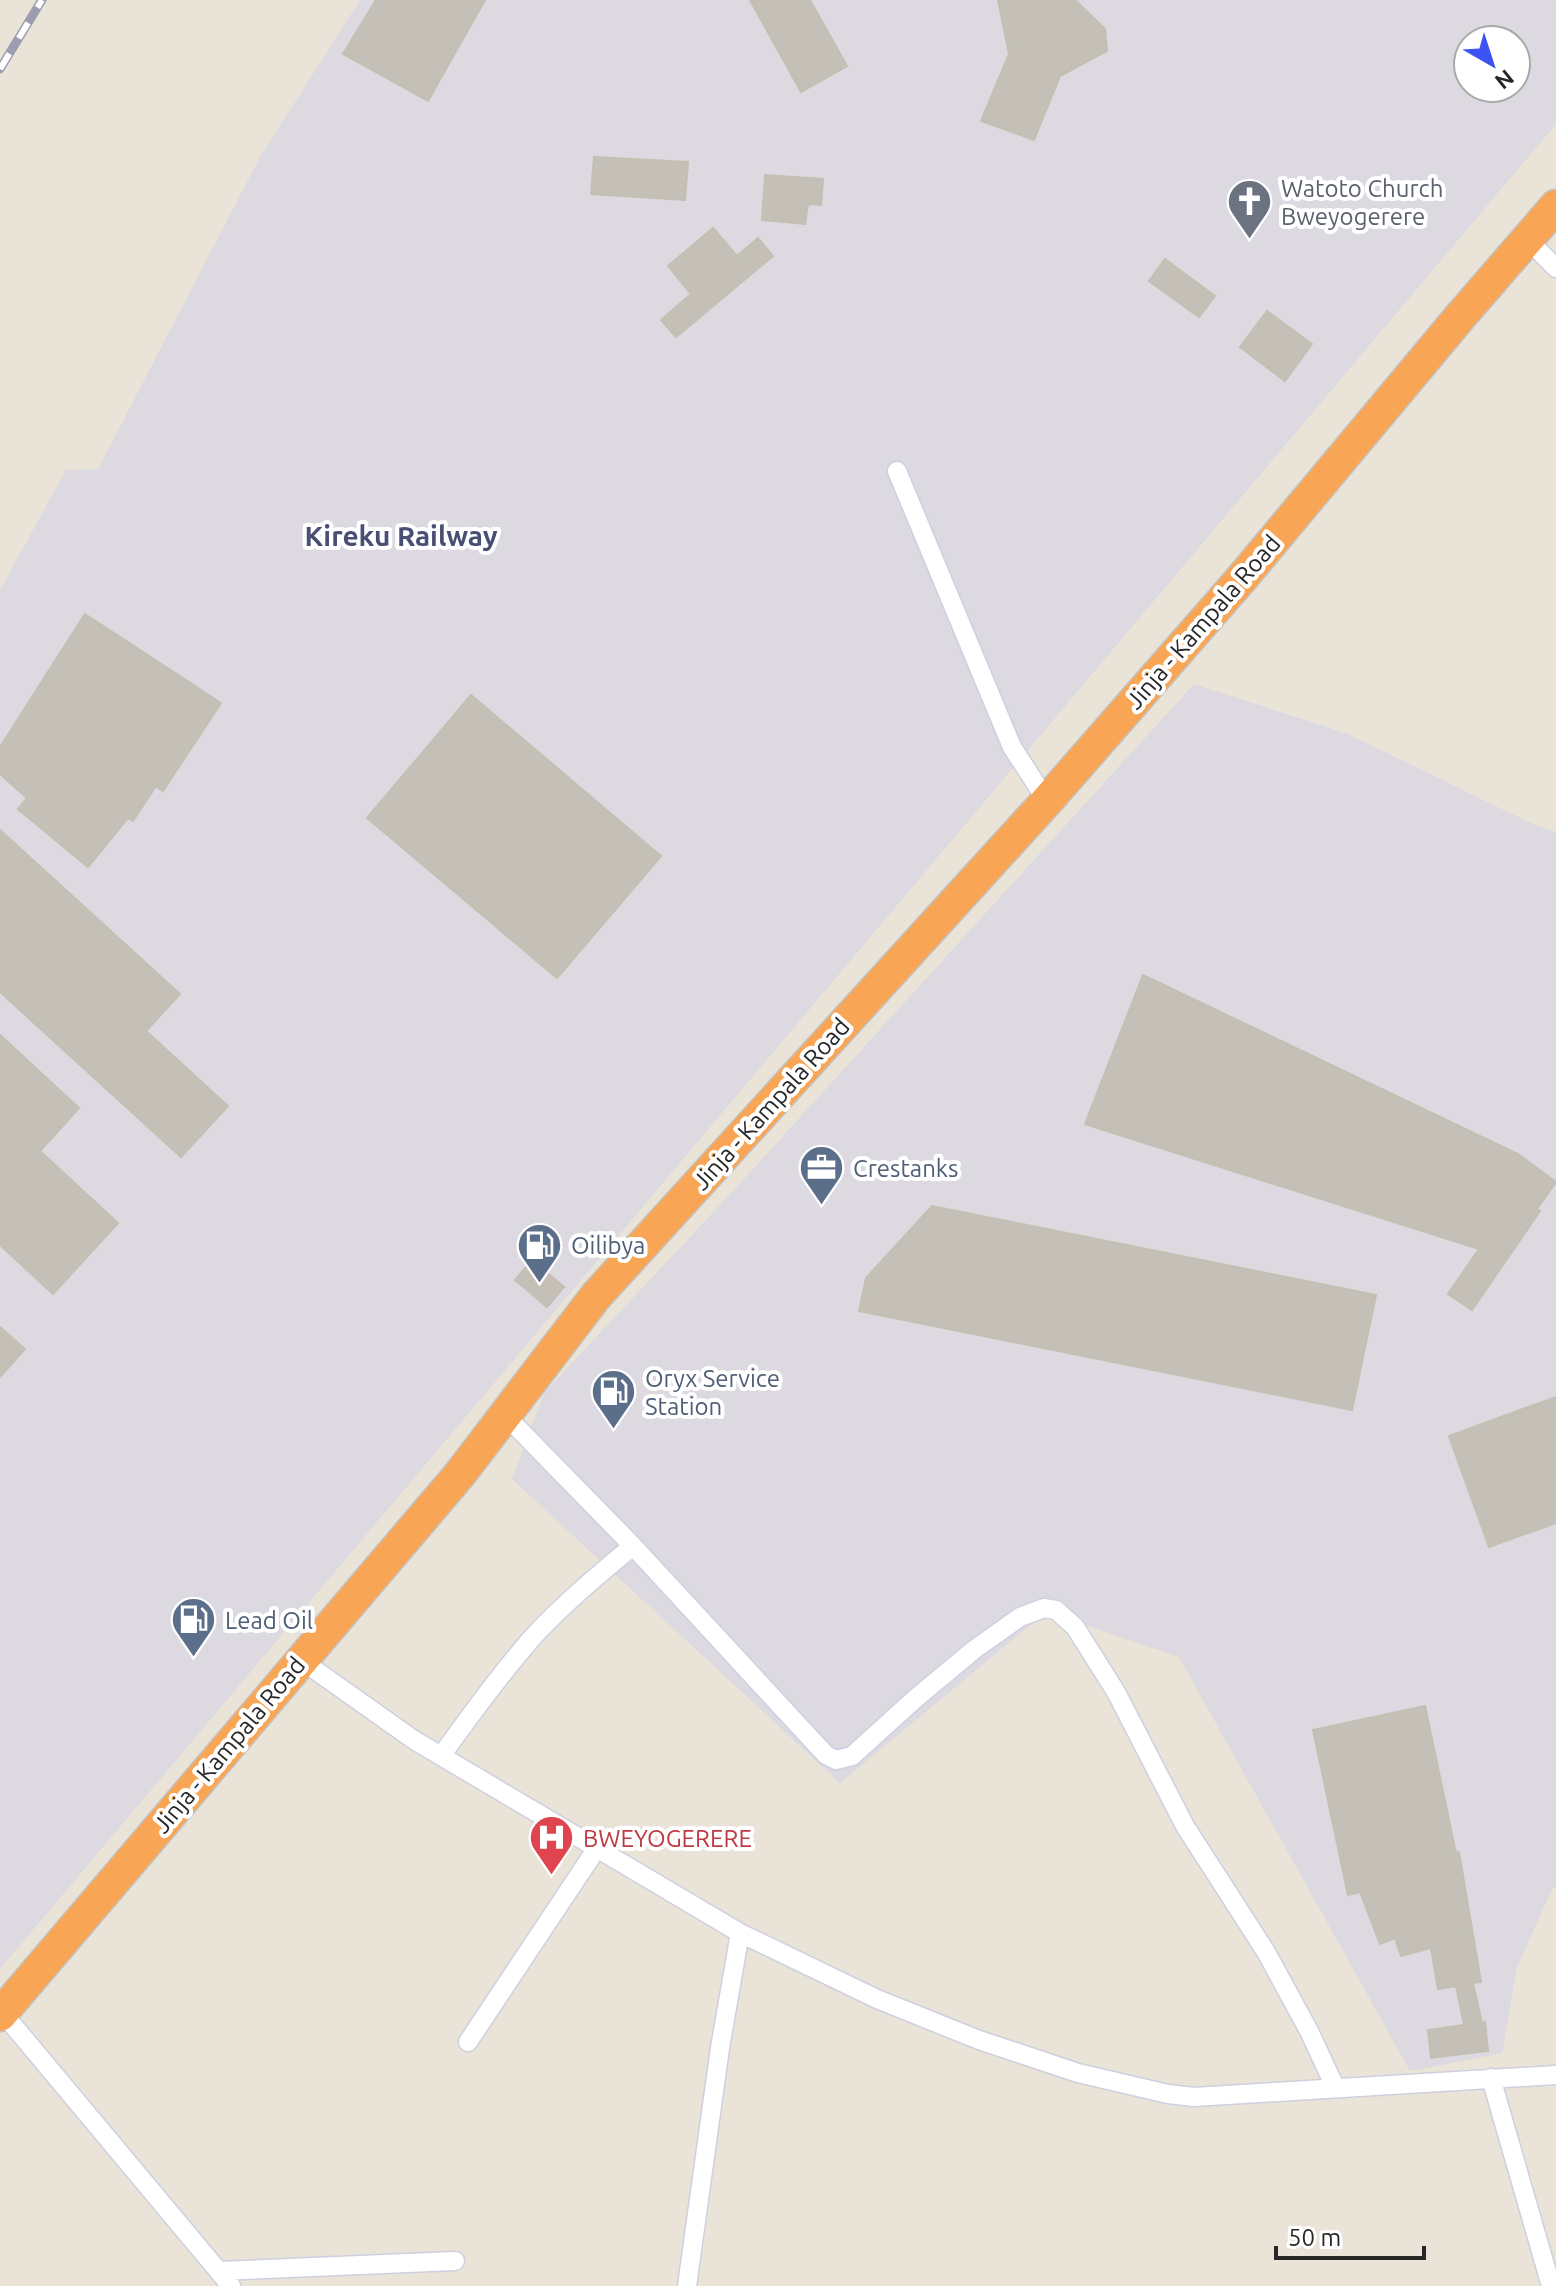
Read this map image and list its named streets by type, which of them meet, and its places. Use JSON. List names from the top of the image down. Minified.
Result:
{"streets":{"highway":["Jinja - Kampala Road"]},"districts":["Kireku Railway"],"places":{"church":["Watoto Church Bweyogerere"],"office":["Crestanks"],"fuel station":["Oilibya","Oryx Service Station","Lead Oil"],"hospital":["BWEYOGERERE"]},"scale_bar":"50 m","north":"bottom right"}
